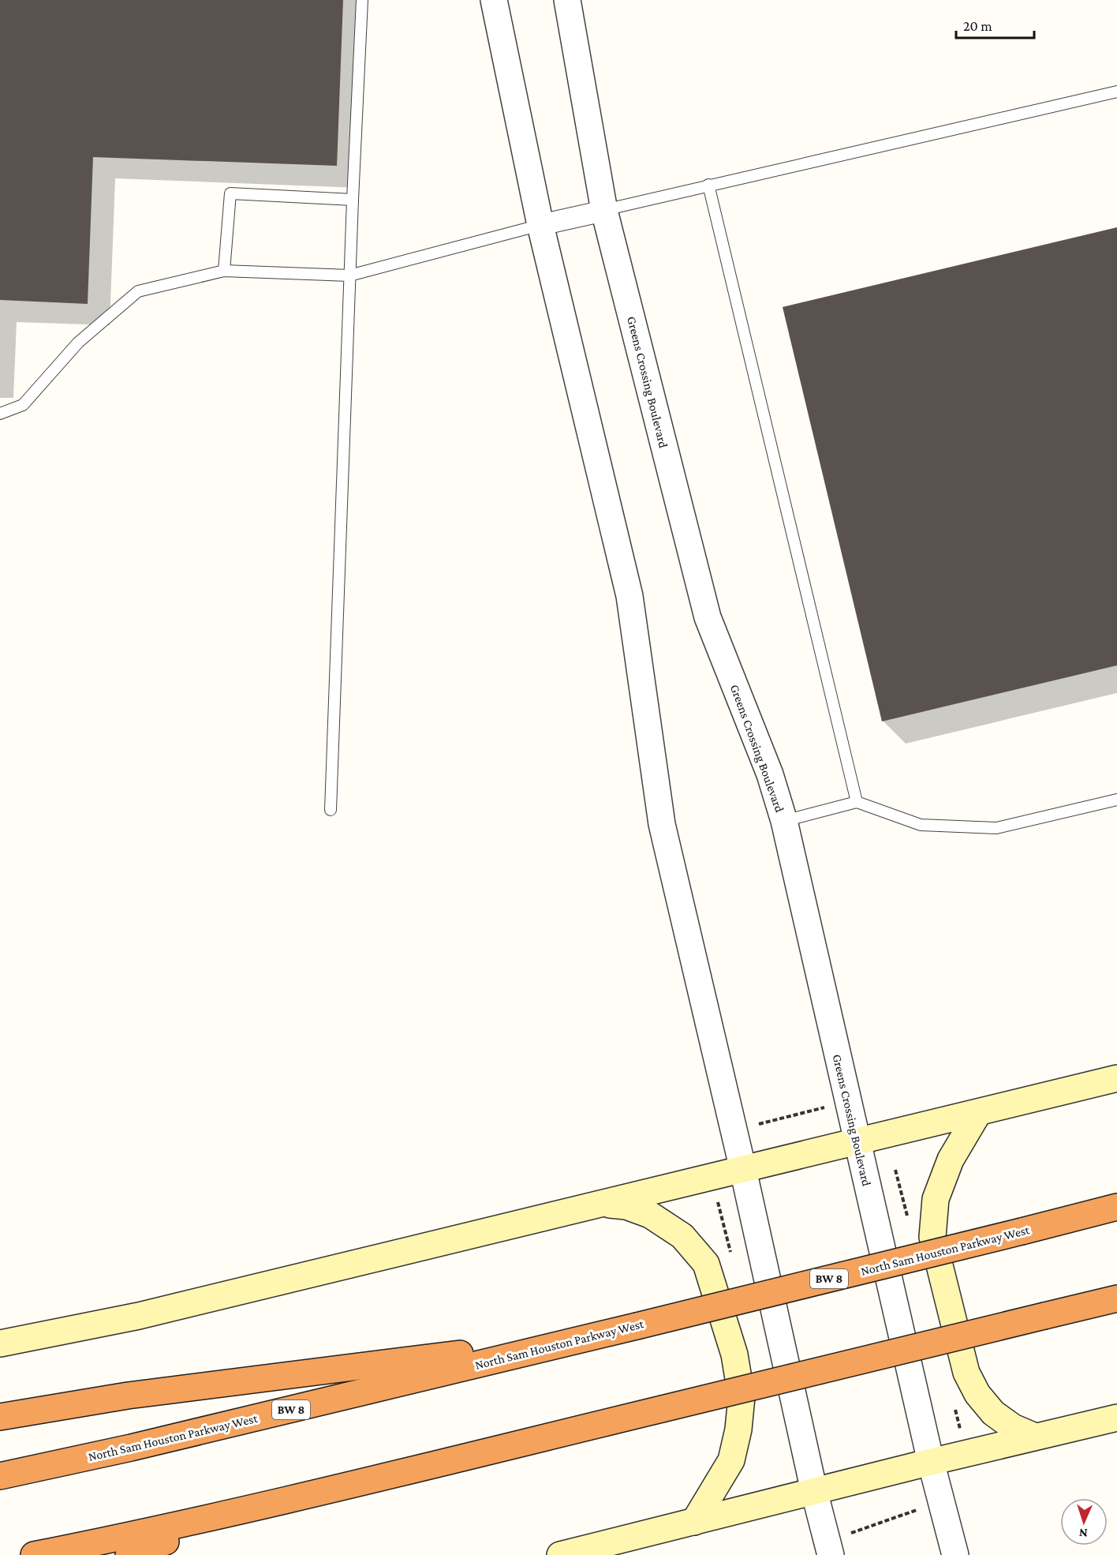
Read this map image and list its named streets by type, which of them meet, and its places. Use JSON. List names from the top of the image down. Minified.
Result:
{"streets":{"highway":["North Sam Houston Parkway West","BW 8"],"street":["Greens Crossing Boulevard"]},"scale_bar":"20 m","north":"bottom"}
